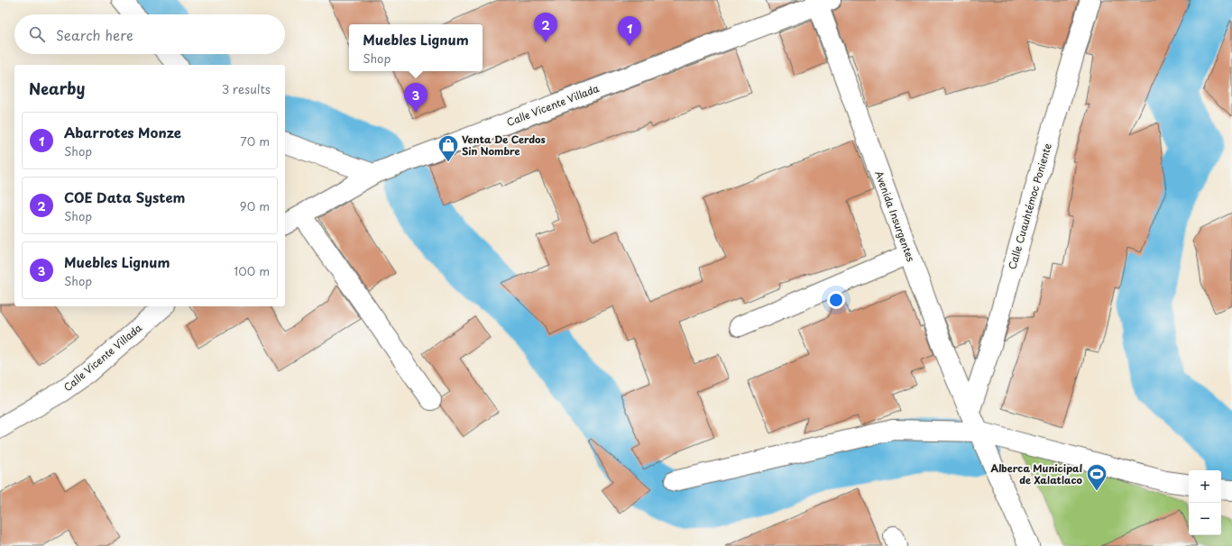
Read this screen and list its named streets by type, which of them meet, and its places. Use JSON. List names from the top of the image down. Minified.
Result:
{"streets":{"street":["Calle Vicente Villada","Calle Cuauhtémoc Poniente","Avenida Insurgentes"]},"crossings":[["Calle Vicente Villada","Avenida Insurgentes"],["Calle Cuauhtémoc Poniente","Avenida Insurgentes"]],"places":{"shop":["Venta De Cerdos Sin Nombre"],"sports":["Alberca Municipal de Xalatlaco"]},"page":{"pins":["2","1","3"],"search":"Search here","popup":["Muebles Lignum","Shop"],"heading":["Nearby","3 results"],"list":[{"mark":"1","name":"Abarrotes Monze","note":"Shop","value":"70 m"},{"mark":"2","name":"COE Data System","note":"Shop","value":"90 m"},{"mark":"3","name":"Muebles Lignum","note":"Shop","value":"100 m"}],"map_buttons":["+","−"]}}
